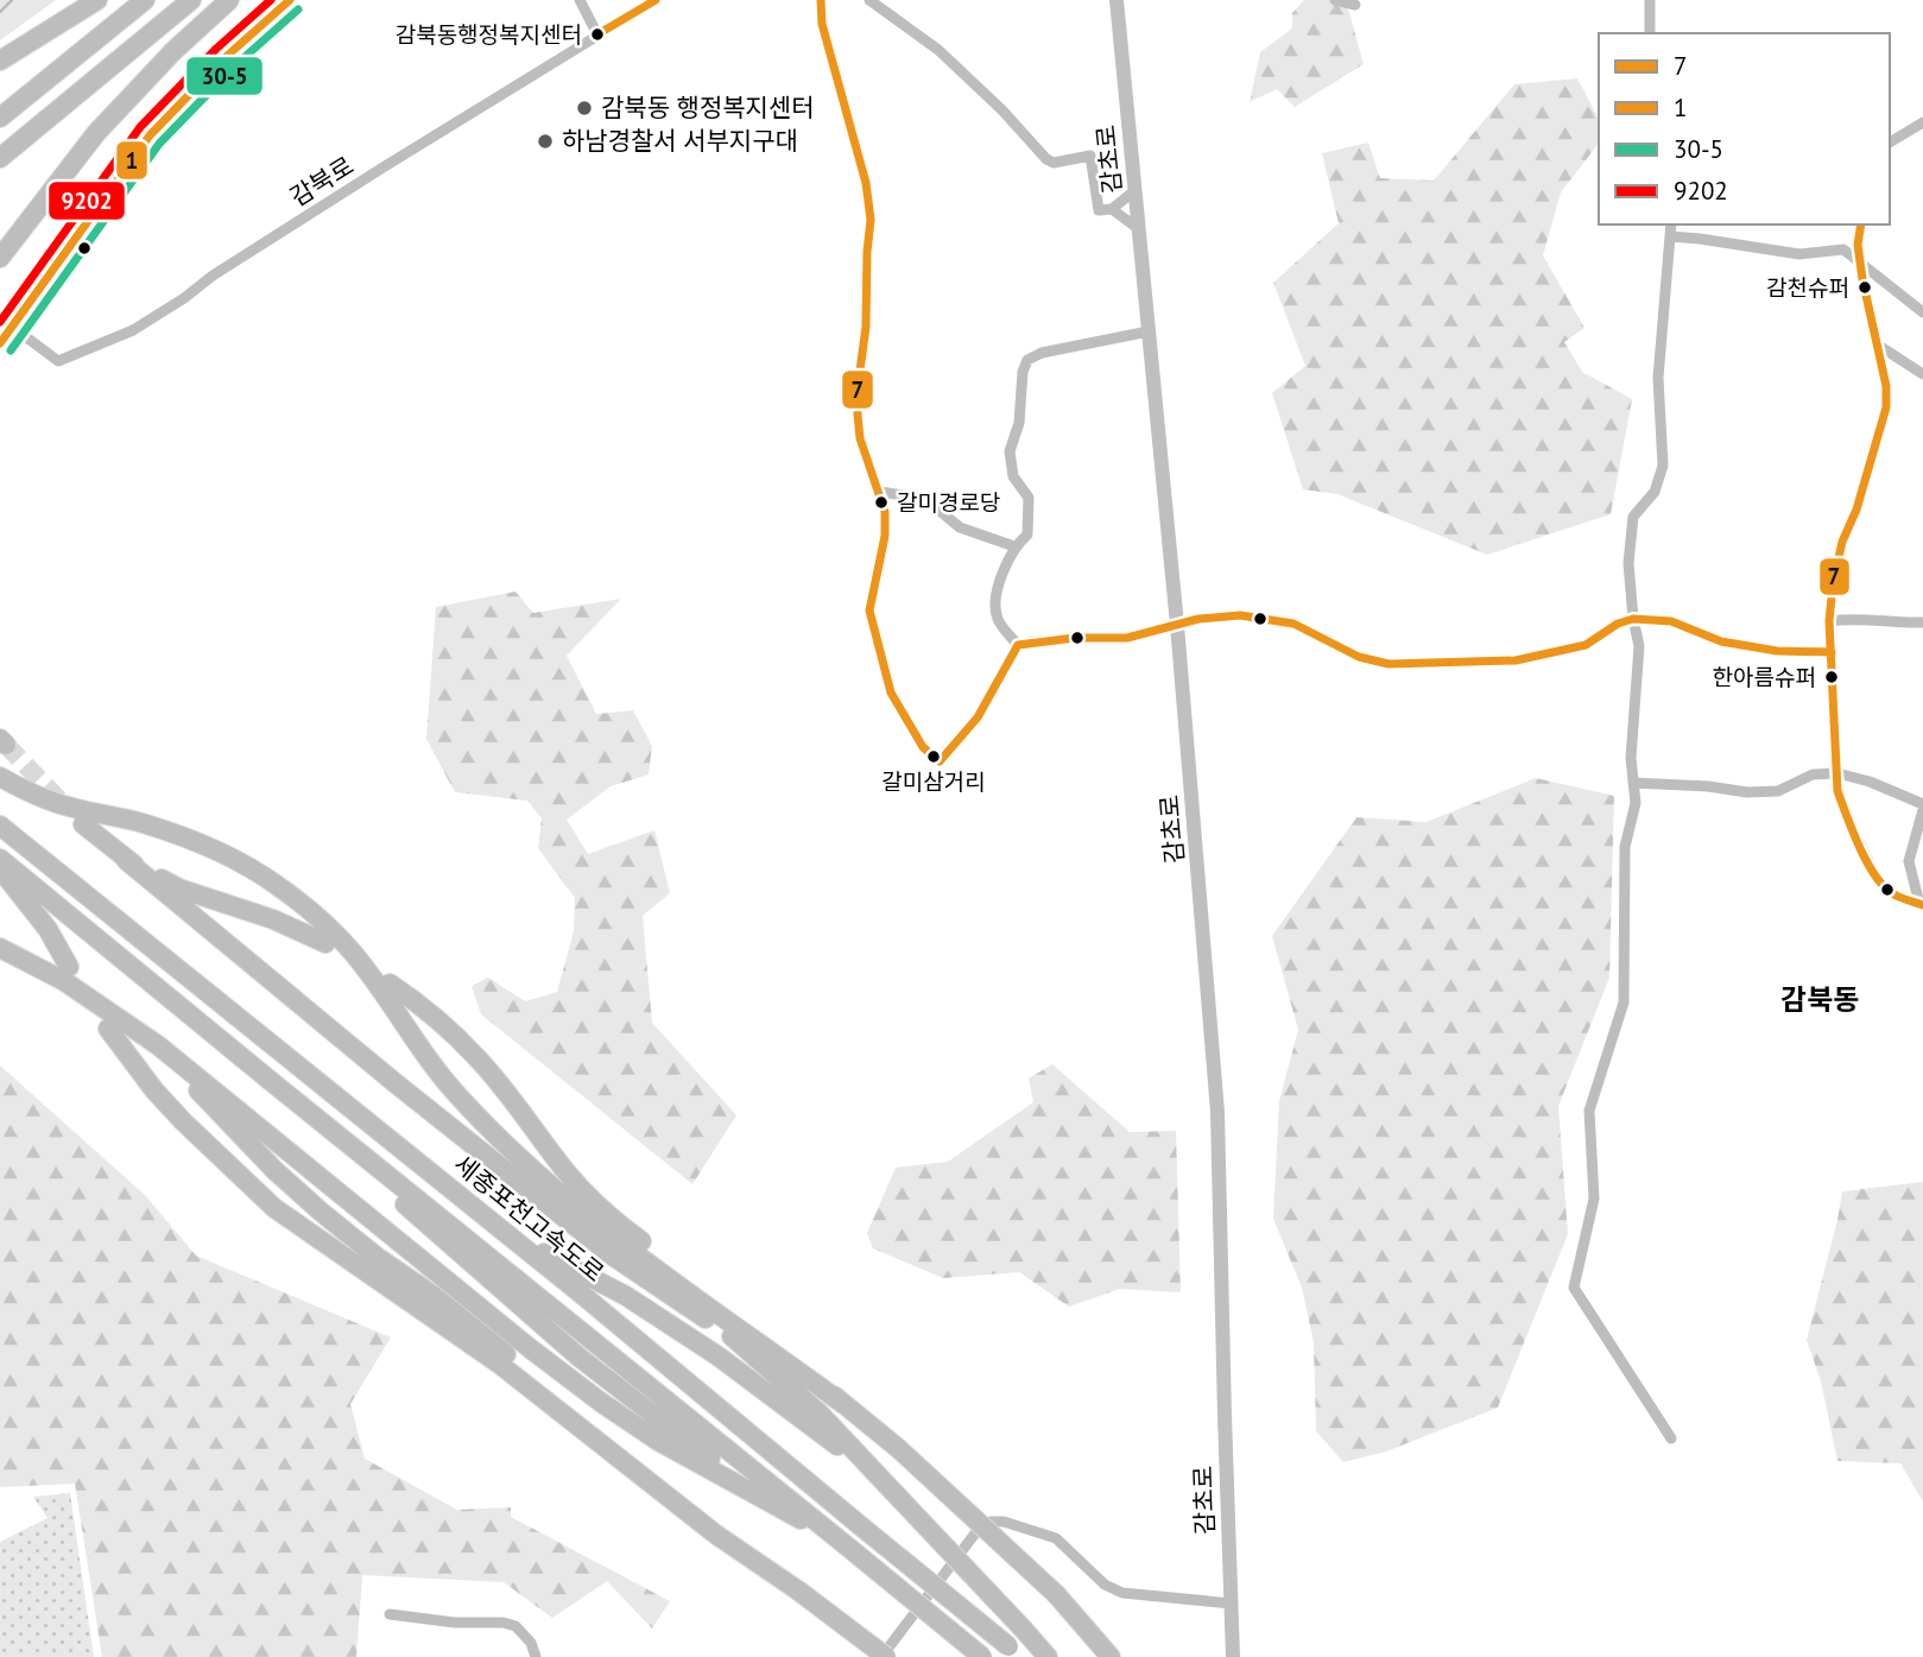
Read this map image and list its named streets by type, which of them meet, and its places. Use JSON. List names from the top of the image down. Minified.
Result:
{"streets":{"highway":["세종포천고속도로"],"main road":["감초로"],"street":["감북로"]},"districts":["감북동"],"places":["감북동행정복지센터","감북동 행정복지센터","하남경찰서 서부지구대","감천슈퍼","갈미경로당","한아름슈퍼","갈미삼거리"],"lines":["transit line 7","transit line 1","transit line 9202","transit line 30-5"],"legend":["7","1","30-5","9202"]}
